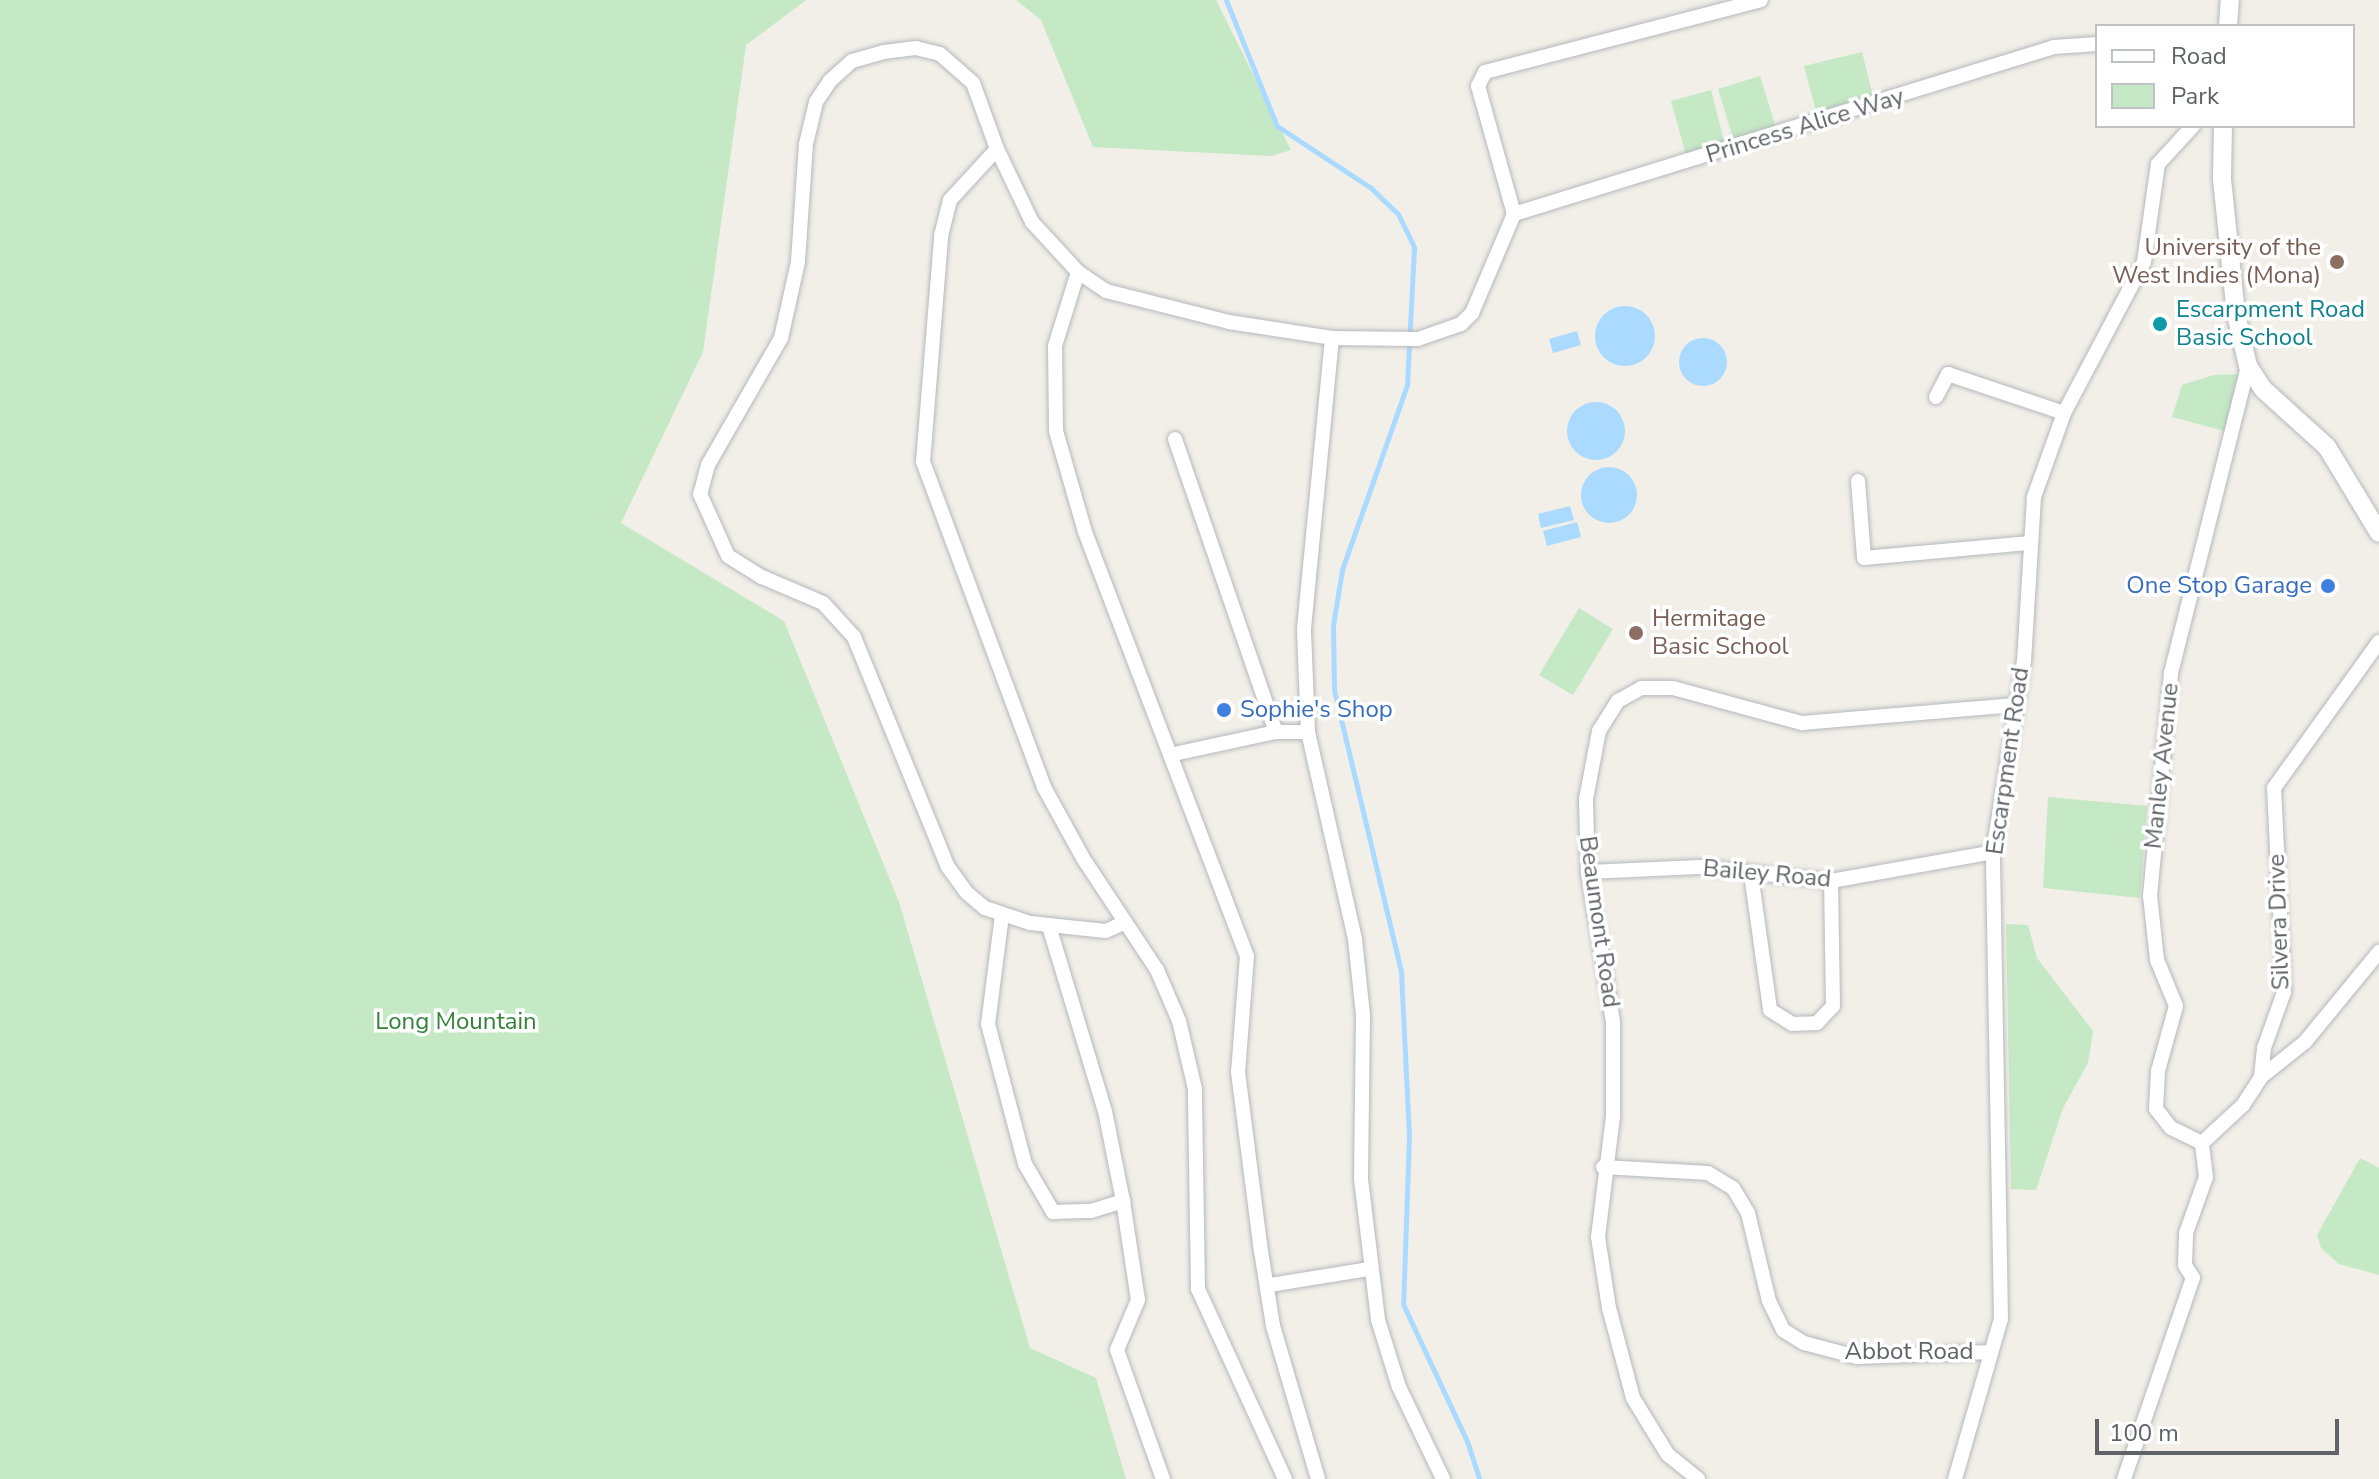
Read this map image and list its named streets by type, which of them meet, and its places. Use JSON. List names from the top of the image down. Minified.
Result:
{"streets":{"street":["Princess Alice Way","Escarpment Road","Manley Avenue","Bailey Road","Beaumont Road","Silvera Drive","Abbot Road"]},"crossings":[["Escarpment Road","Bailey Road"],["Escarpment Road","Beaumont Road"],["Escarpment Road","Abbot Road"],["Manley Avenue","Silvera Drive"],["Bailey Road","Beaumont Road"],["Beaumont Road","Abbot Road"]],"parks":["Long Mountain"],"places":["University of the West Indies (Mona)","Escarpment Road Basic School","One Stop Garage","Hermitage Basic School","Sophie's Shop"],"legend":["Road","Park"],"scale_bar":"100 m"}
